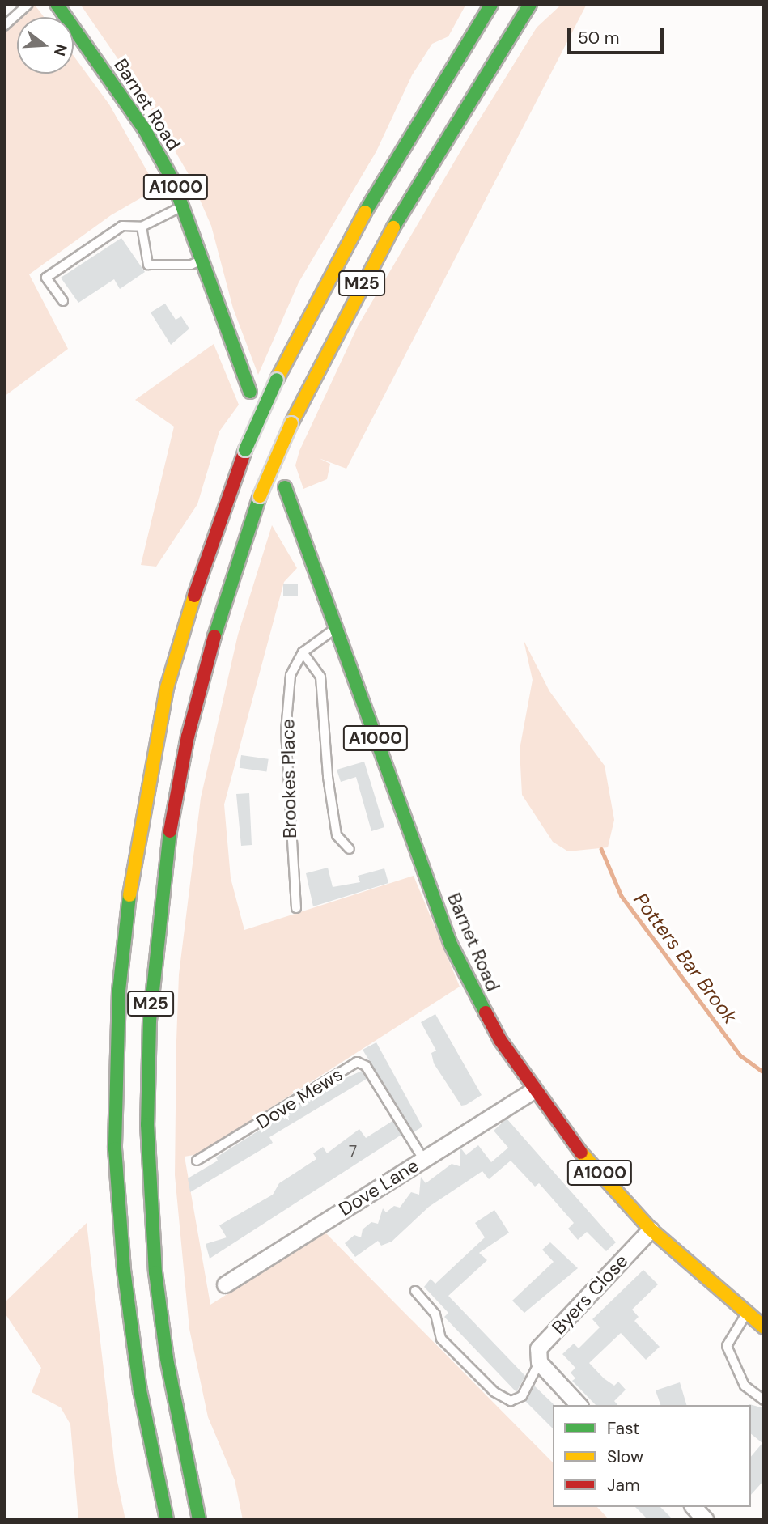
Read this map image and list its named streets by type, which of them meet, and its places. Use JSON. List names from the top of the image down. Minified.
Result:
{"streets":{"main road":["Barnet Road","A1000","M25"],"street":["Dove Lane","Byers Close"],"lane":["Brookes Place","Dove Mews"]},"crossings":[["Barnet Road","Brookes Place"],["Barnet Road","Dove Lane"],["Barnet Road","Byers Close"],["Dove Mews","Dove Lane"]],"water":["Potters Bar Brook"],"house_numbers":["7"],"legend":["Fast","Slow","Jam"],"scale_bar":"50 m","north":"right"}
